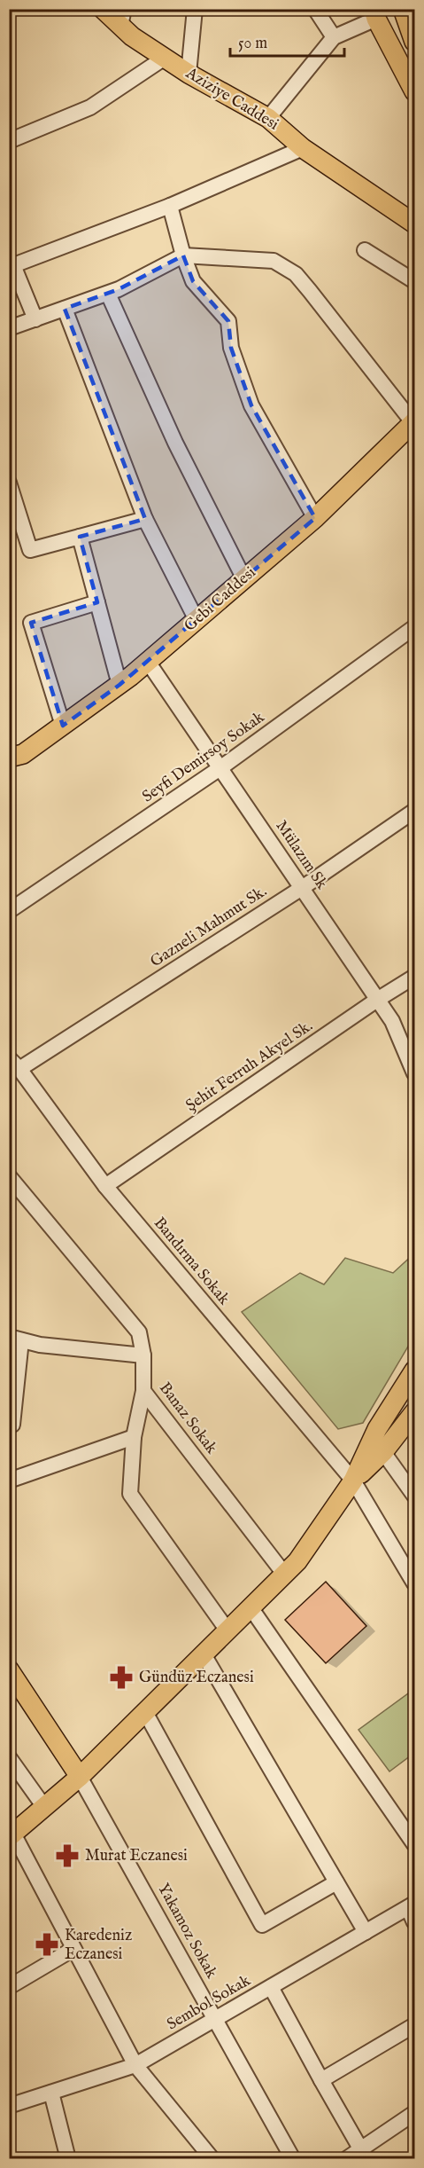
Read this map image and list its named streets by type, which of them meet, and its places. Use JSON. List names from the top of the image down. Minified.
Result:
{"streets":{"main road":["Aziziye Caddesi","Gebi Caddesi"],"street":["Seyfi Demirsoy Sokak","Mülazım Sk","Gazneli Mahmut Sk.","Şehit Ferruh Akyel Sk.","Bandırma Sokak","Banaz Sokak","Yakamoz Sokak","Sembol Sokak"]},"crossings":[["Gebi Caddesi","Mülazım Sk"],["Seyfi Demirsoy Sokak","Mülazım Sk"],["Mülazım Sk","Gazneli Mahmut Sk."],["Mülazım Sk","Şehit Ferruh Akyel Sk."],["Gazneli Mahmut Sk.","Bandırma Sokak"],["Şehit Ferruh Akyel Sk.","Bandırma Sokak"],["Yakamoz Sokak","Sembol Sokak"]],"places":{"pharmacy":["Gündüz Eczanesi","Murat Eczanesi","Karedeniz Eczanesi"]},"scale_bar":"50 m"}
